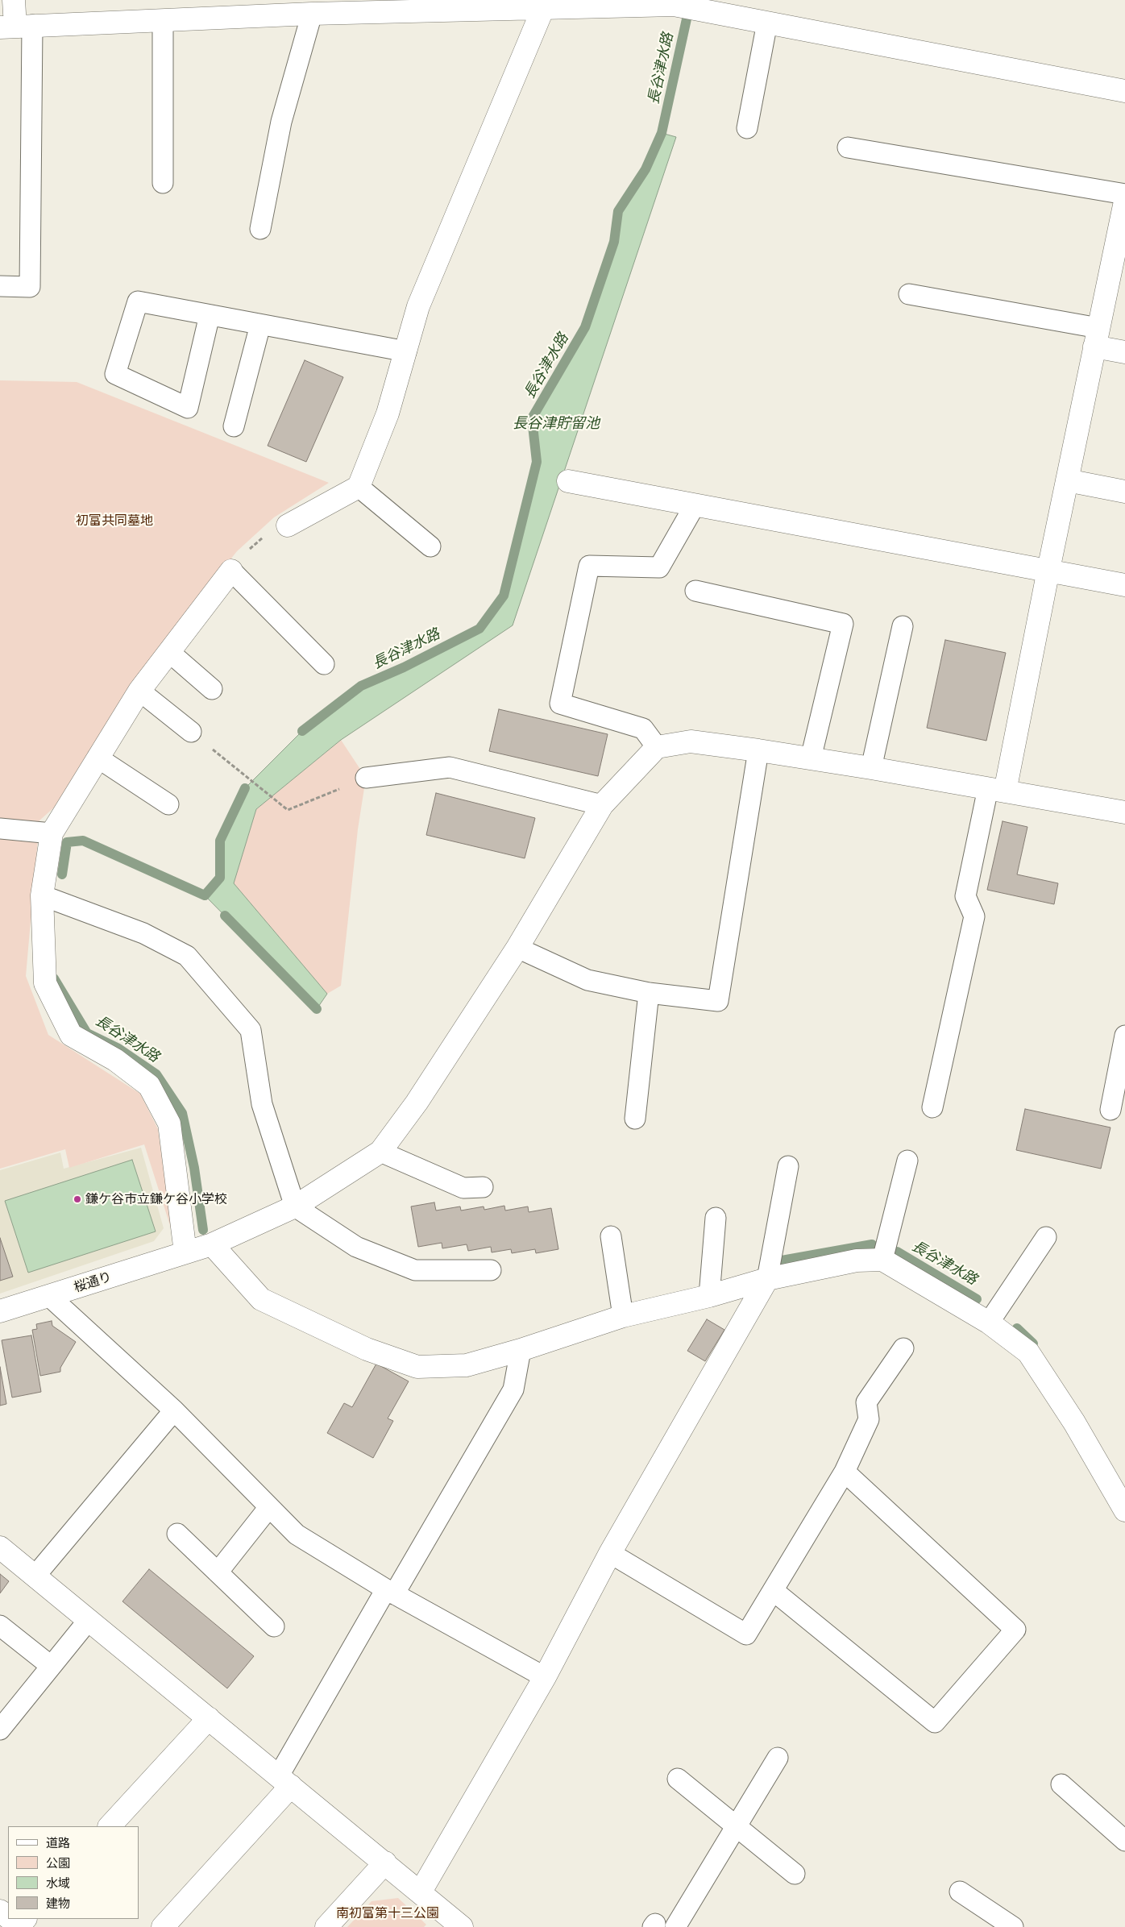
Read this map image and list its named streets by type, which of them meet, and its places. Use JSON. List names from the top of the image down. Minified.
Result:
{"streets":{"street":["桜通り"]},"water":["長谷津水路","長谷津貯留池"],"parks":["初富共同墓地","南初富第十三公園"],"places":["鎌ケ谷市立鎌ケ谷小学校"],"legend":["道路","公園","水域","建物"]}
